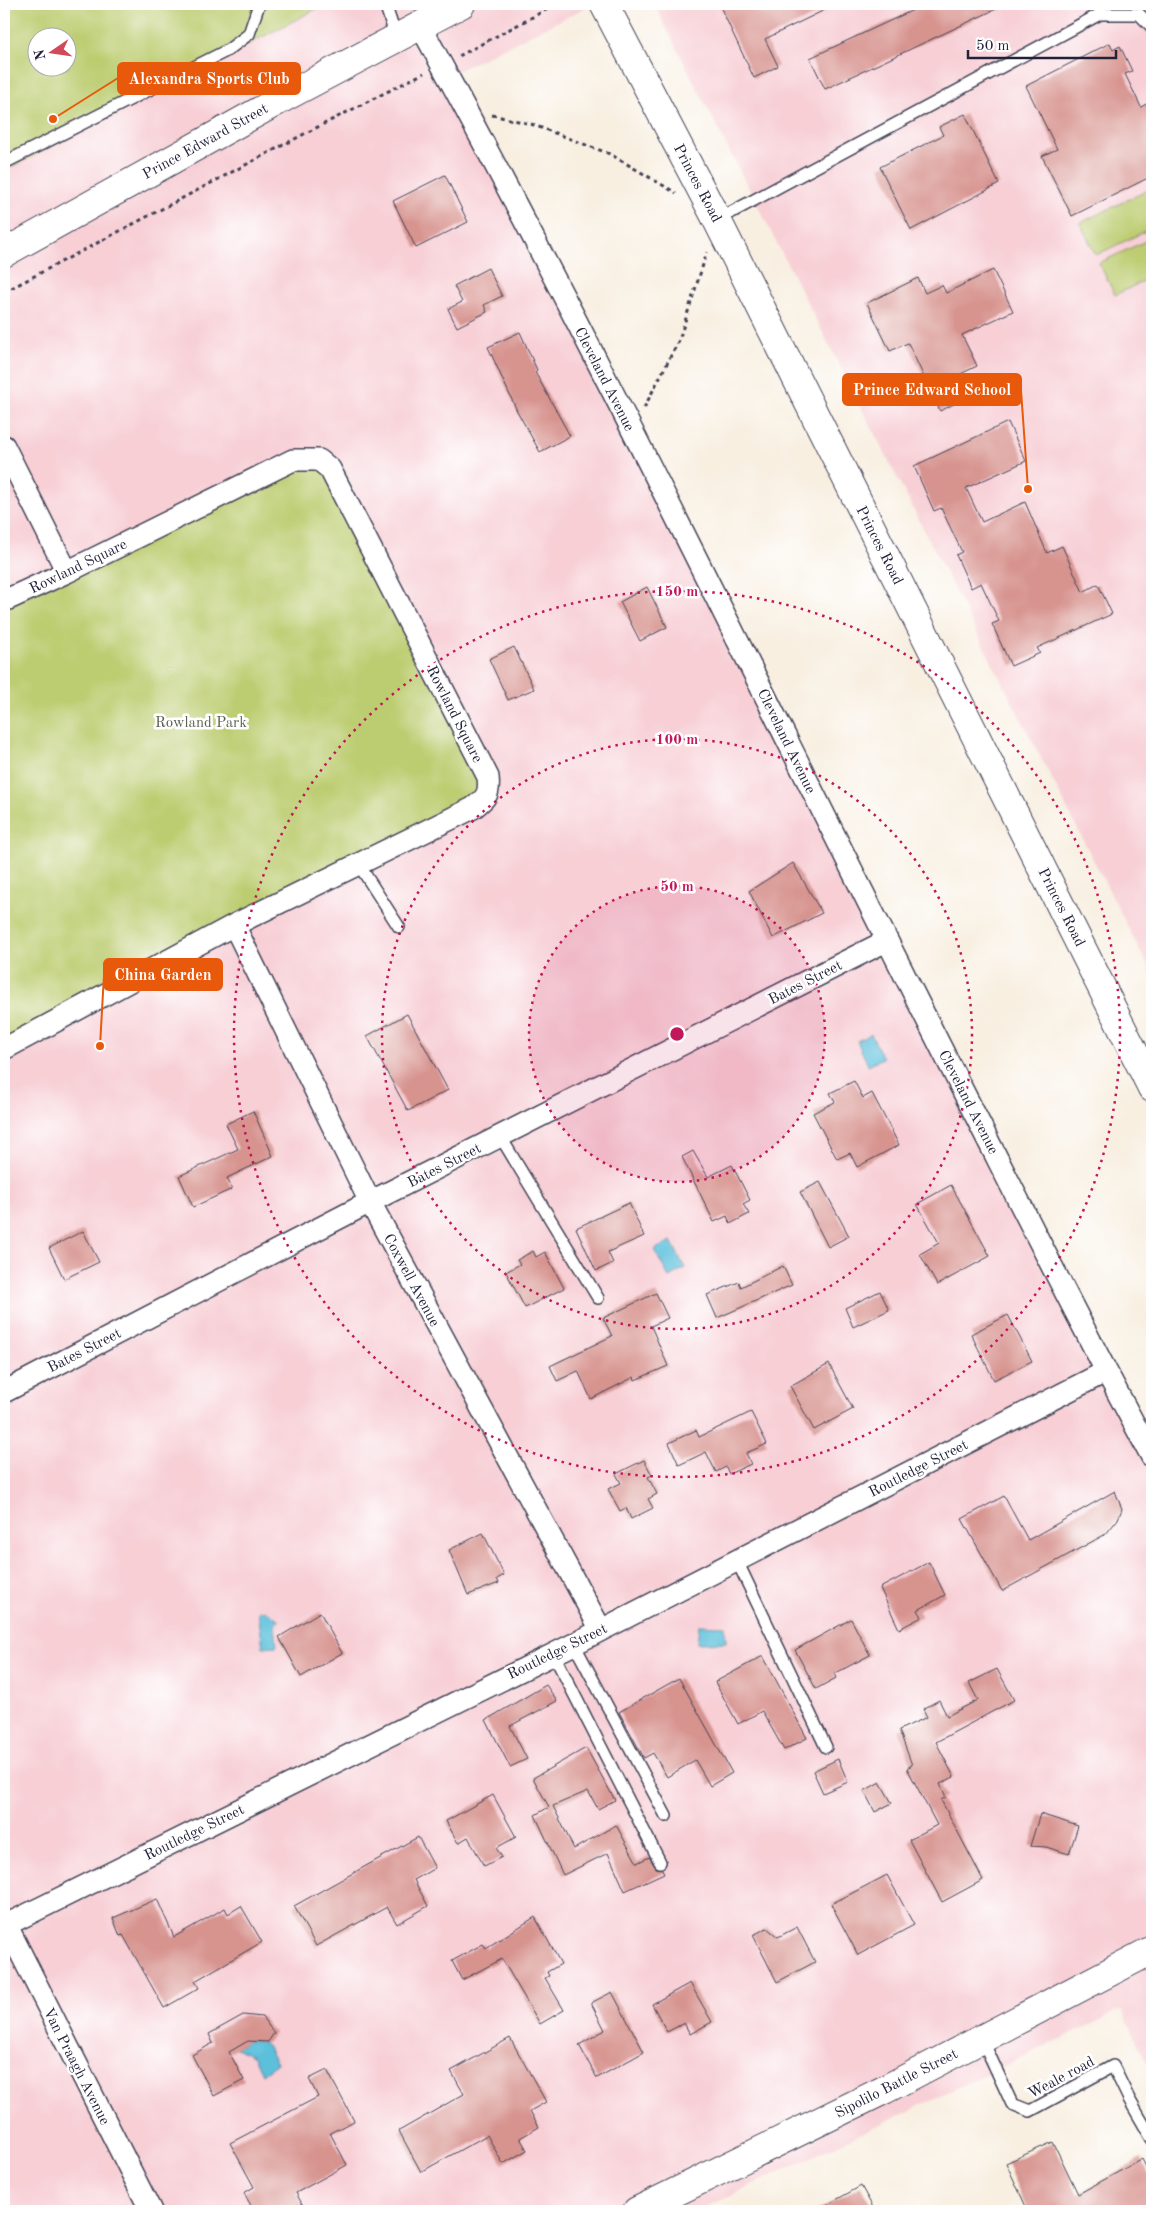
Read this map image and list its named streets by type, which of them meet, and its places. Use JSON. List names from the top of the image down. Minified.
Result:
{"streets":{"main road":["Prince Edward Street","Princes Road","Sipolilo Battle Street"],"street":["Cleveland Avenue","Rowland Square","Bates Street","Coxwell Avenue","Routledge Street","Van Praagh Avenue"],"lane":["Weale road"]},"crossings":[["Prince Edward Street","Cleveland Avenue"],["Cleveland Avenue","Bates Street"],["Cleveland Avenue","Routledge Street"],["Rowland Square","Coxwell Avenue"],["Bates Street","Coxwell Avenue"],["Coxwell Avenue","Routledge Street"],["Routledge Street","Van Praagh Avenue"],["Weale road","Sipolilo Battle Street"]],"parks":["Rowland Park"],"places":["Alexandra Sports Club","Prince Edward School","China Garden"],"scale_bar":"50 m","north":"left","rings":["150 m","100 m","50 m"]}
